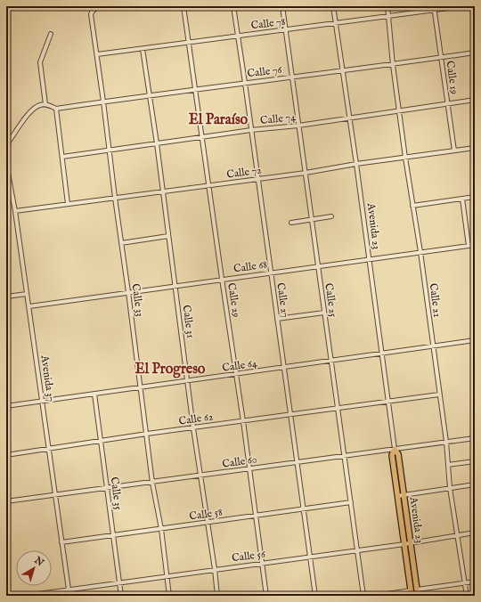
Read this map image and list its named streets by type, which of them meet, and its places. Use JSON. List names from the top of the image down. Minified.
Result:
{"streets":{"main road":["Avenida 23"],"street":["Calle 78","Calle 76","Calle 19","Calle 74","Calle 72","Calle 68","Calle 33","Calle 29","Calle 27","Calle 25","Calle 21","Calle 31","Calle 64","Avenida 37","Calle 62","Calle 60","Calle 35","Calle 58","Calle 56"]},"crossings":[["Calle 78","Calle 19"],["Calle 78","Avenida 23"],["Calle 78","Calle 33"],["Calle 78","Calle 29"],["Calle 78","Calle 27"],["Calle 78","Calle 25"],["Calle 78","Calle 21"],["Calle 78","Calle 31"],["Calle 76","Calle 19"],["Calle 76","Avenida 23"],["Calle 76","Calle 33"],["Calle 76","Calle 29"],["Calle 76","Calle 27"],["Calle 76","Calle 25"],["Calle 76","Calle 21"],["Calle 76","Calle 31"],["Calle 19","Calle 74"],["Calle 19","Calle 72"],["Calle 74","Avenida 23"],["Calle 74","Calle 33"],["Calle 74","Calle 29"],["Calle 74","Calle 27"],["Calle 74","Calle 25"],["Calle 74","Calle 21"],["Calle 74","Calle 31"],["Calle 72","Avenida 23"],["Calle 72","Calle 33"],["Calle 72","Calle 29"],["Calle 72","Calle 27"],["Calle 72","Calle 25"],["Calle 72","Calle 21"],["Calle 72","Calle 31"],["Calle 72","Avenida 37"],["Avenida 23","Calle 68"],["Avenida 23","Calle 64"],["Avenida 23","Calle 62"],["Avenida 23","Calle 60"],["Avenida 23","Calle 56"],["Calle 68","Calle 33"],["Calle 68","Calle 29"],["Calle 68","Calle 27"],["Calle 68","Calle 25"],["Calle 68","Calle 21"],["Calle 68","Calle 31"],["Calle 68","Avenida 37"],["Calle 33","Calle 64"],["Calle 33","Calle 62"],["Calle 33","Calle 60"],["Calle 33","Calle 58"],["Calle 33","Calle 56"],["Calle 29","Calle 64"],["Calle 29","Calle 62"],["Calle 29","Calle 60"],["Calle 29","Calle 58"],["Calle 29","Calle 56"],["Calle 27","Calle 64"],["Calle 27","Calle 62"],["Calle 27","Calle 60"],["Calle 27","Calle 58"],["Calle 27","Calle 56"],["Calle 25","Calle 64"],["Calle 25","Calle 62"],["Calle 25","Calle 60"],["Calle 25","Calle 58"],["Calle 25","Calle 56"],["Calle 21","Calle 64"],["Calle 21","Calle 62"],["Calle 21","Calle 60"],["Calle 21","Calle 56"],["Calle 31","Calle 64"],["Calle 31","Calle 62"],["Calle 31","Calle 60"],["Calle 31","Calle 58"],["Calle 31","Calle 56"],["Calle 64","Avenida 37"],["Calle 64","Calle 35"],["Avenida 37","Calle 62"],["Avenida 37","Calle 60"],["Avenida 37","Calle 58"],["Avenida 37","Calle 56"],["Calle 62","Calle 35"],["Calle 60","Calle 35"],["Calle 35","Calle 58"],["Calle 35","Calle 56"]],"districts":["El Paraíso","El Progreso"],"north":"top right"}
